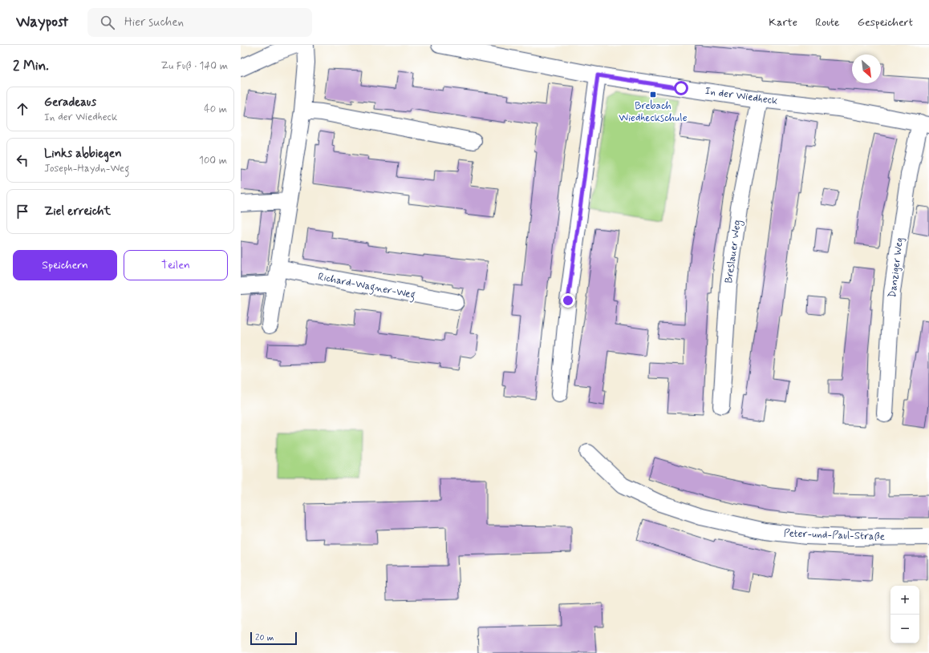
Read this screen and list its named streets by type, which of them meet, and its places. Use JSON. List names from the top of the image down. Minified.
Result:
{"streets":{"street":["In der Wiedheck","Breslauer Weg","Danziger Weg","Richard-Wagner-Weg","Peter-und-Paul-Straße"]},"crossings":[["In der Wiedheck","Breslauer Weg"],["In der Wiedheck","Danziger Weg"]],"places":{"transit":["Brebach Wiedheckschule"]},"scale_bar":"20 m","north":"bottom right","page":{"header":"Waypost","search":"Hier suchen","nav":["Karte","Route","Gespeichert"],"heading":["2 Min.","Zu Fuß · 140 m"],"list":[["Geradeaus","In der Wiedheck","40 m"],["Links abbiegen","Joseph-Haydn-Weg","100 m"],"Ziel erreicht"],"buttons":["Speichern","Teilen"],"map_buttons":["+","−"],"scale":"20 m"}}
